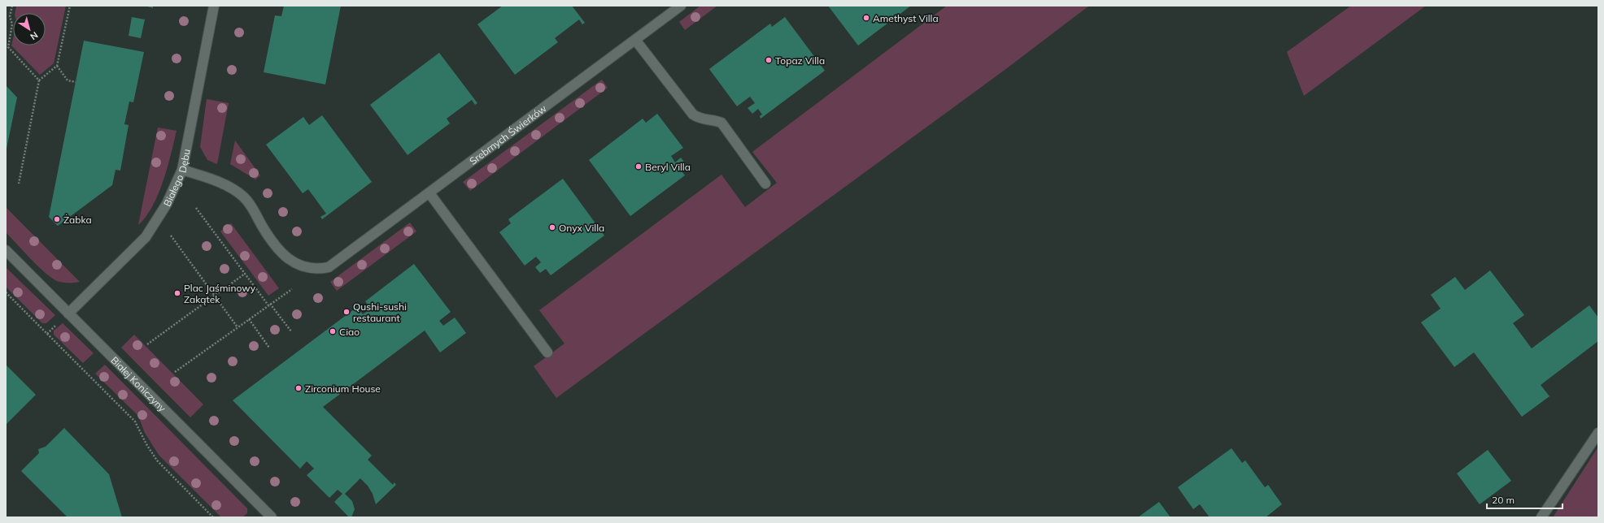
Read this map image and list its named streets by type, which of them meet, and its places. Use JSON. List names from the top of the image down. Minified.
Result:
{"streets":{"street":["Srebrnych Świerków","Białego Dębu","Białej Koniczyny"]},"crossings":[["Srebrnych Świerków","Białego Dębu"],["Białego Dębu","Białej Koniczyny"]],"places":["Amethyst Villa","Topaz Villa","Beryl Villa","Żabka","Onyx Villa","Plac Jaśminowy Zakątek","Qushi-sushi restaurant","Ciao","Zirconium House"],"scale_bar":"20 m","north":"bottom right"}
